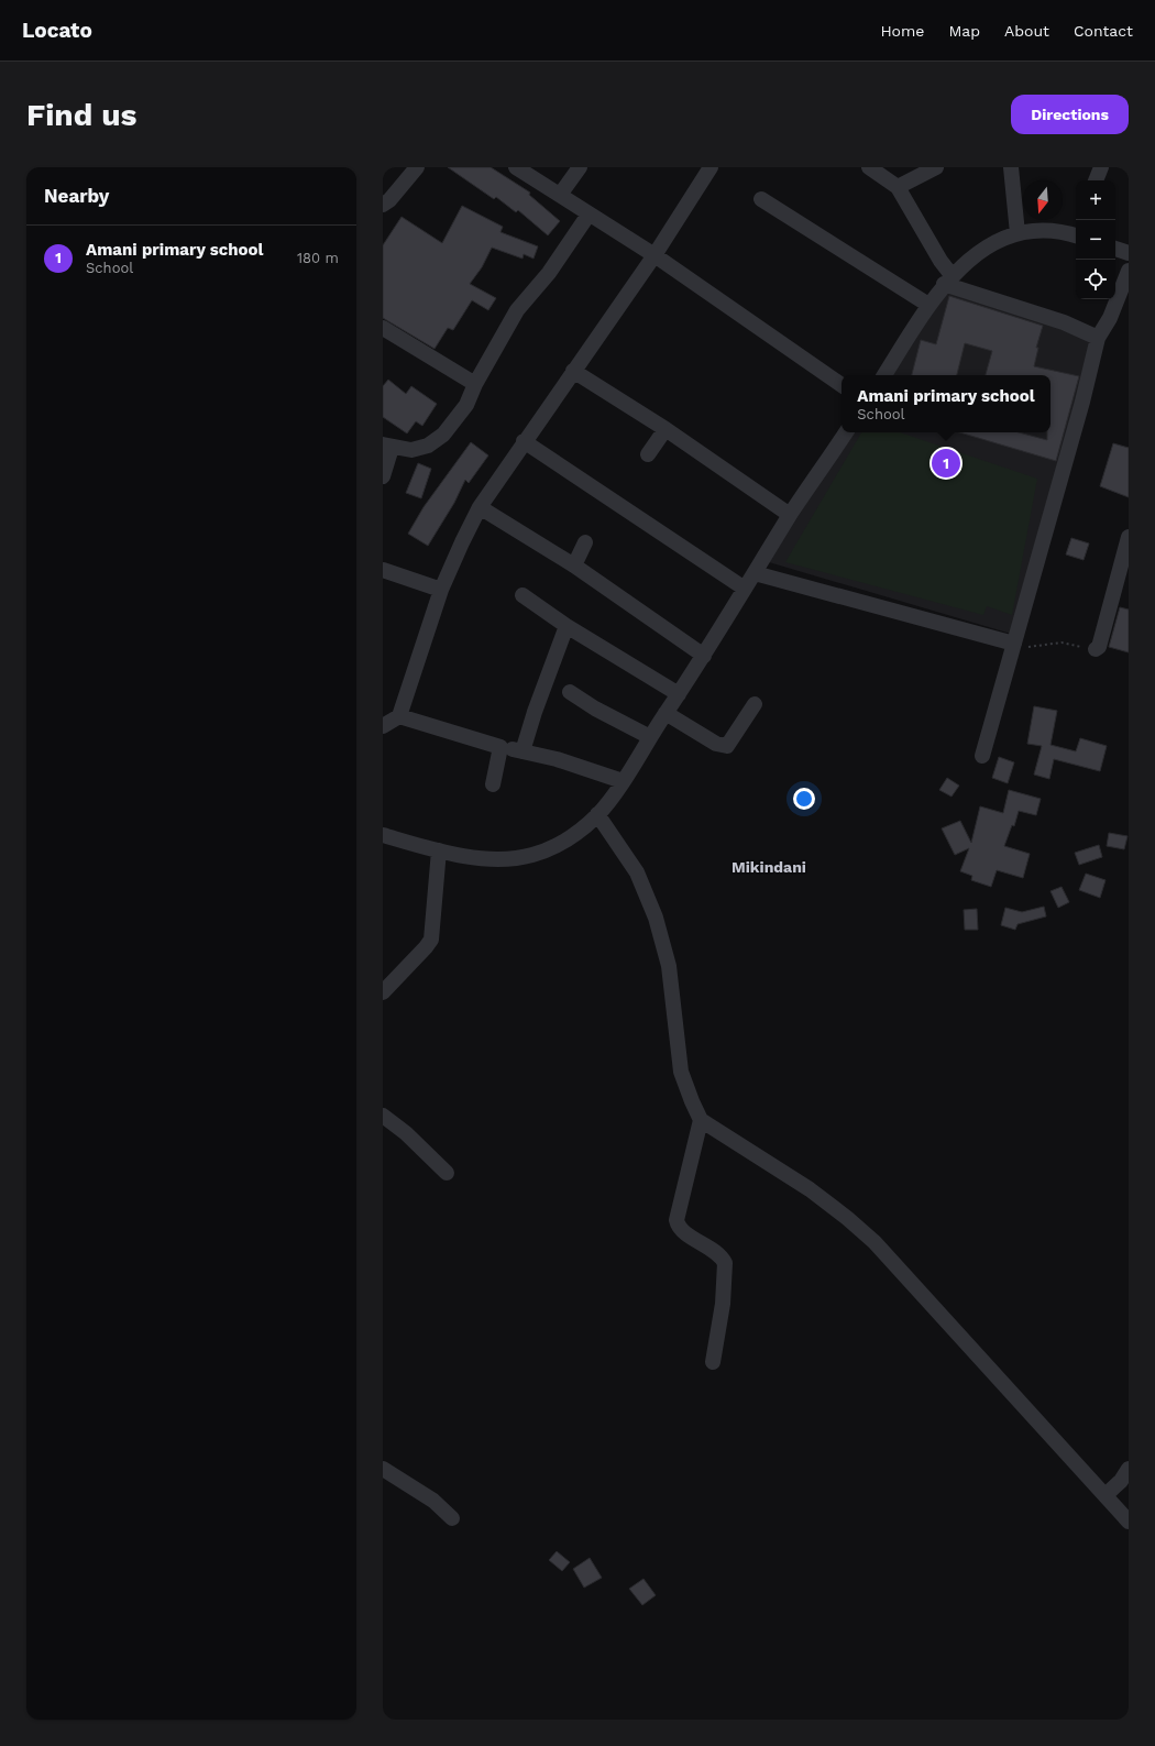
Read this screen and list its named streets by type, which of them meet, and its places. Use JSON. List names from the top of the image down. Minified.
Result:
{"districts":["Mikindani"],"north":"bottom","page":{"header":"Locato","nav":["Home","Map","About","Contact"],"buttons":"Directions","title":"Find us","heading":"Nearby","map_buttons":["+","−"],"list":[{"mark":"1","name":"Amani primary school","note":"School","value":"180 m"}],"popup":["Amani primary school","School"],"pins":"1"}}
